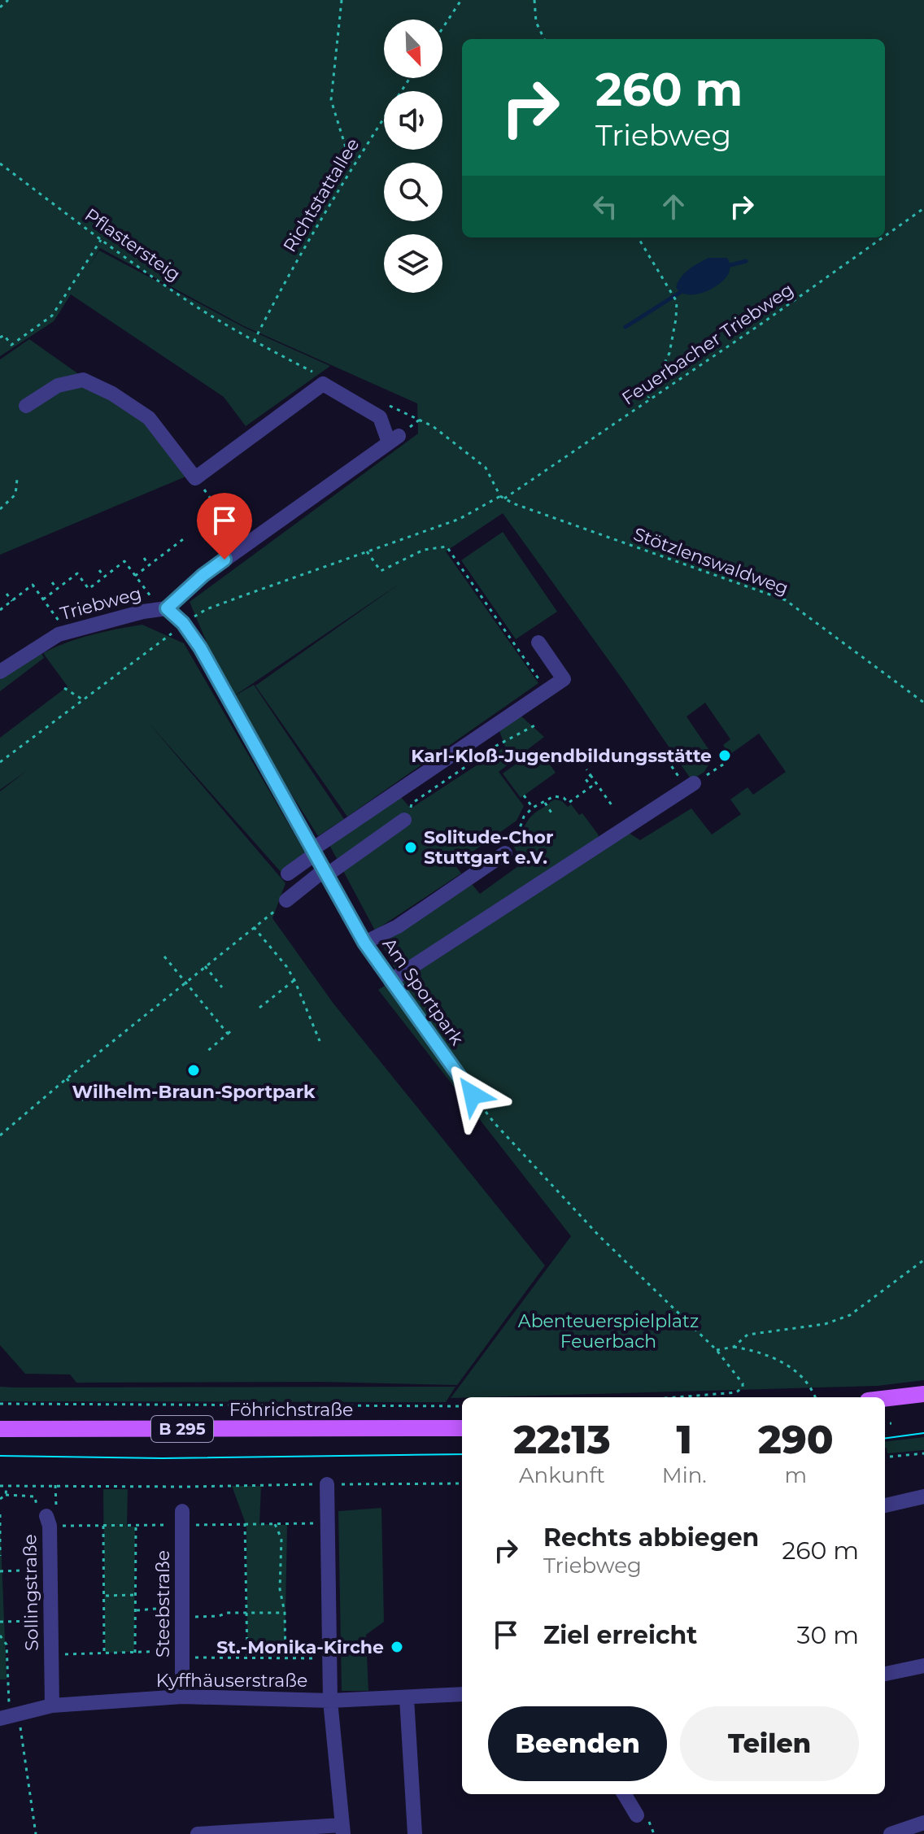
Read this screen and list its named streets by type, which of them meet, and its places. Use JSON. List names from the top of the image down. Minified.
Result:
{"streets":{"main road":["Föhrichstraße","B 295"],"street":["Triebweg","Am Sportpark","Sollingstraße","Steebstraße","Kyffhäuserstraße"],"path":["Richtstattallee","Pflastersteig","Feuerbacher Triebweg","Stötzlenswaldweg"]},"crossings":[["Richtstattallee","Pflastersteig"],["Feuerbacher Triebweg","Stötzlenswaldweg"],["Triebweg","Am Sportpark"],["Sollingstraße","Kyffhäuserstraße"],["Steebstraße","Kyffhäuserstraße"]],"parks":["Abenteuerspielplatz Feuerbach"],"places":["Karl-Kloß-Jugendbildungsstätte","Solitude-Chor Stuttgart e.V.","Wilhelm-Braun-Sportpark","St.-Monika-Kirche"],"north":"bottom right","page":{"turn":["260 m","Triebweg"],"eta":["22:13","Ankunft","1","Min.","290","m"],"list":[{"name":"Rechts abbiegen","note":"Triebweg","value":"260 m"},{"name":"Ziel erreicht","value":"30 m"}],"buttons":["Beenden","Teilen"]}}
